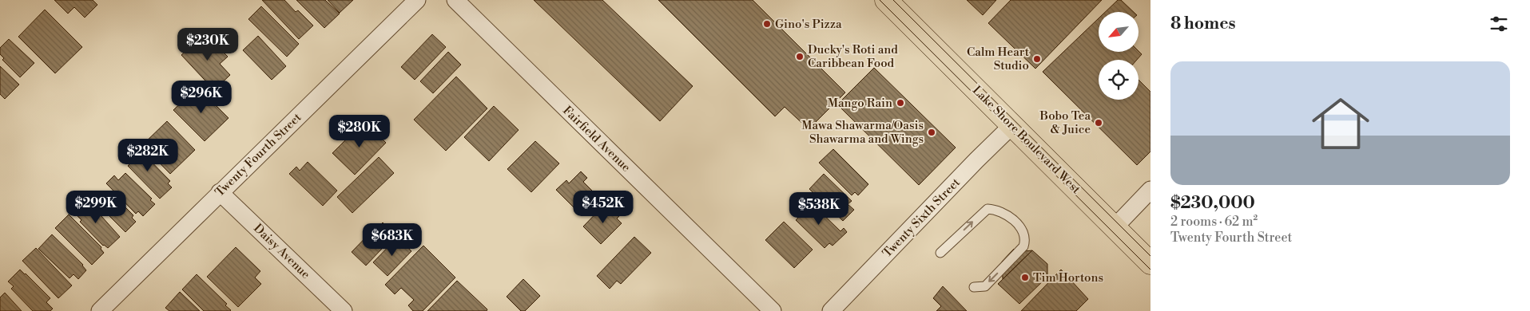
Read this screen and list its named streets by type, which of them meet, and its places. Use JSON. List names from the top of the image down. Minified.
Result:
{"streets":{"main road":["Lake Shore Boulevard West"],"street":["Fairfield Avenue","Twenty Fourth Street","Twenty Sixth Street","Daisy Avenue"]},"crossings":[["Lake Shore Boulevard West","Twenty Sixth Street"],["Twenty Fourth Street","Daisy Avenue"]],"places":["Gino's Pizza","Ducky's Roti and Caribbean Food","Calm Heart Studio","Mango Rain","Bobo Tea & Juice","Mawa Shawarma/Oasis Shawarma and Wings","Tim Hortons"],"north":"bottom left","page":{"heading":"8 homes","price":["$230K","$296K","$280K","$282K","$299K","$452K","$538K","$683K"],"list":[{"name":"$230,000","note":"2 rooms · 62 m² · Twenty Fourth Street"}]}}
